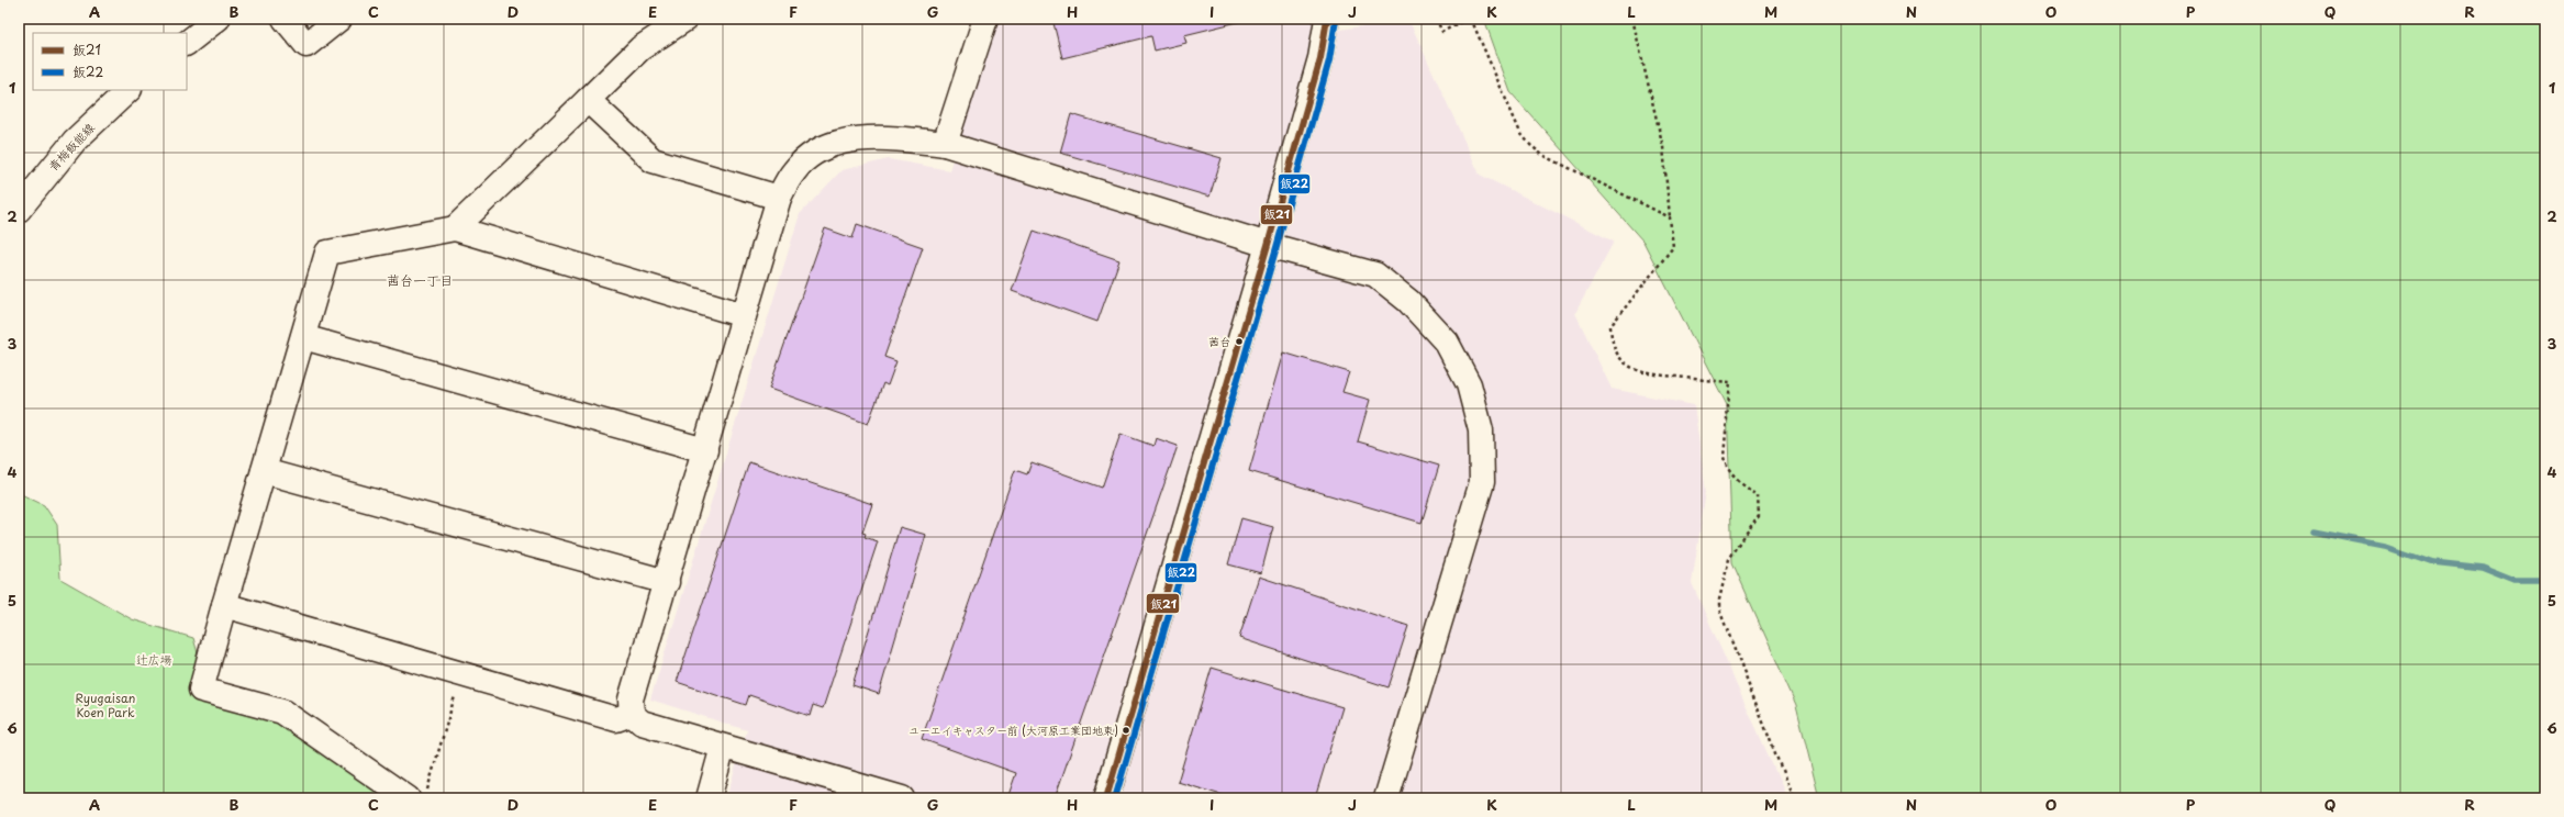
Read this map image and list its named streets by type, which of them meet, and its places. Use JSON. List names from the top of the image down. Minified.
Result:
{"streets":{"street":["青梅飯能線"]},"districts":["茜台一丁目"],"parks":["辻広場","Ryugaisan Koen Park"],"places":["茜台","ユーエイキャスター前 (大河原工業団地東)"],"lines":["transit line 飯21","transit line 飯22"],"legend":["飯21","飯22"],"grid":{"columns":["A","B","C","D","E","F","G","H","I","J","K","L","M","N","O","P","Q","R"],"rows":["1","2","3","4","5","6"]}}
